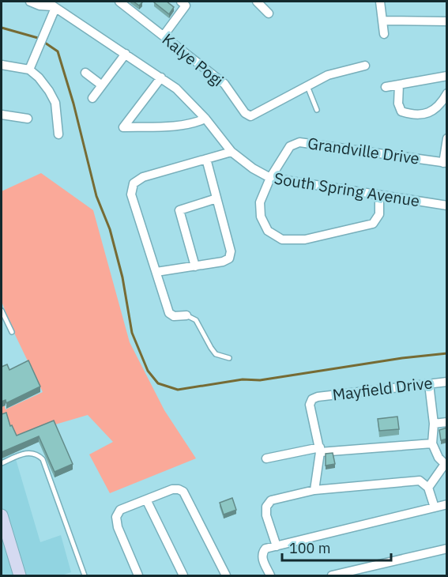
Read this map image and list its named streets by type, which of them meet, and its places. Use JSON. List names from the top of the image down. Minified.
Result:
{"streets":{"street":["Kalye Pogi","Grandville Drive","South Spring Avenue","Mayfield Drive"]},"crossings":[["Grandville Drive","South Spring Avenue"]],"scale_bar":"100 m"}
